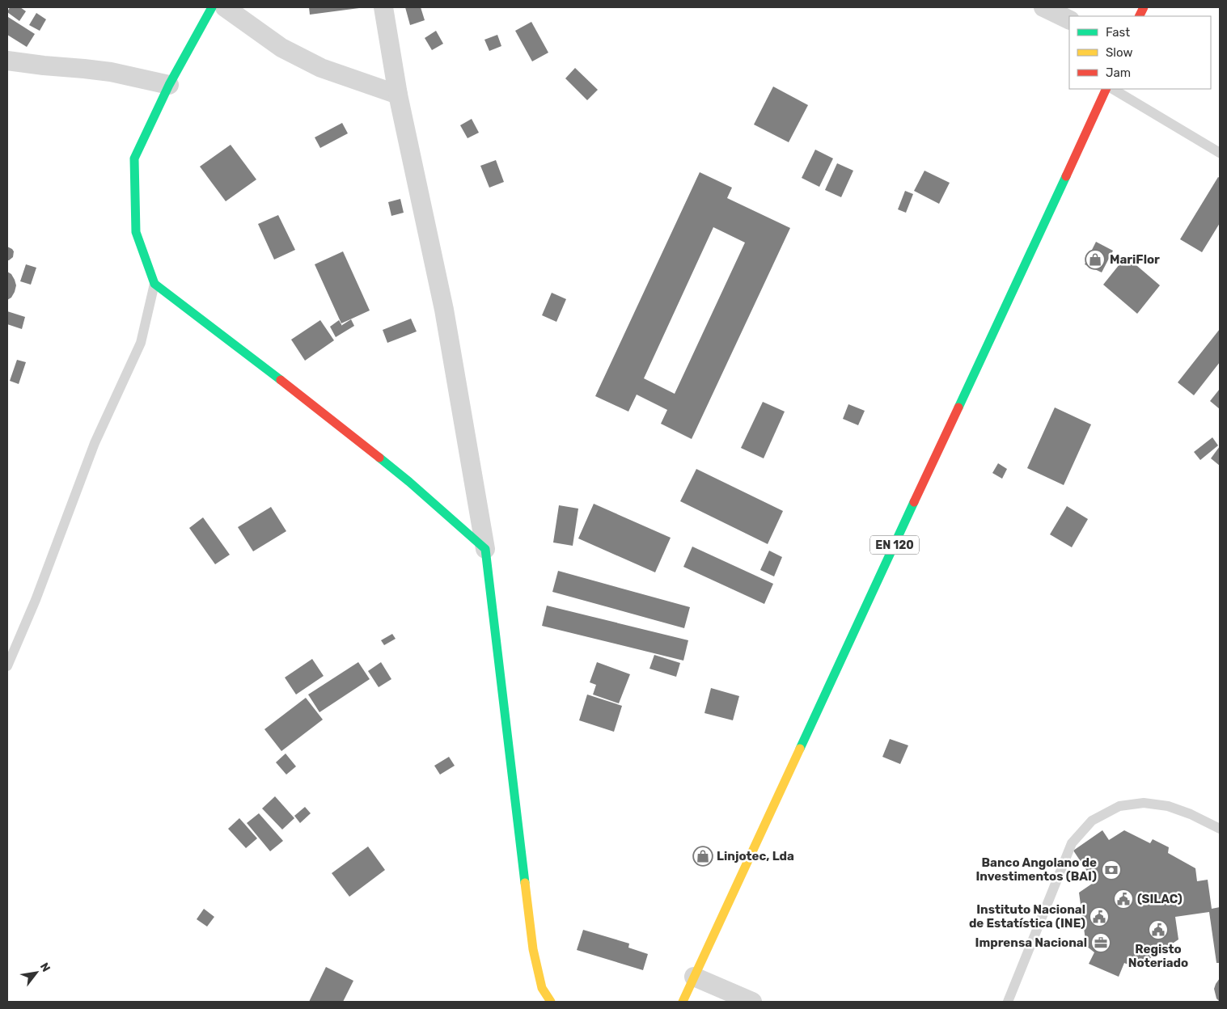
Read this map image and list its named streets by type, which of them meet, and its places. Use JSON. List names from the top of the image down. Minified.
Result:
{"streets":{"street":["EN 120"]},"places":{"shop":["MariFlor","Linjotec, Lda"],"bank":["Banco Angolano de Investimentos (BAI)"],"public building":["(SILAC)","Instituto Nacional de Estatística (INE)","Registo Noteriado"],"office":["Imprensa Nacional"]},"legend":["Fast","Slow","Jam"],"north":"top right"}
